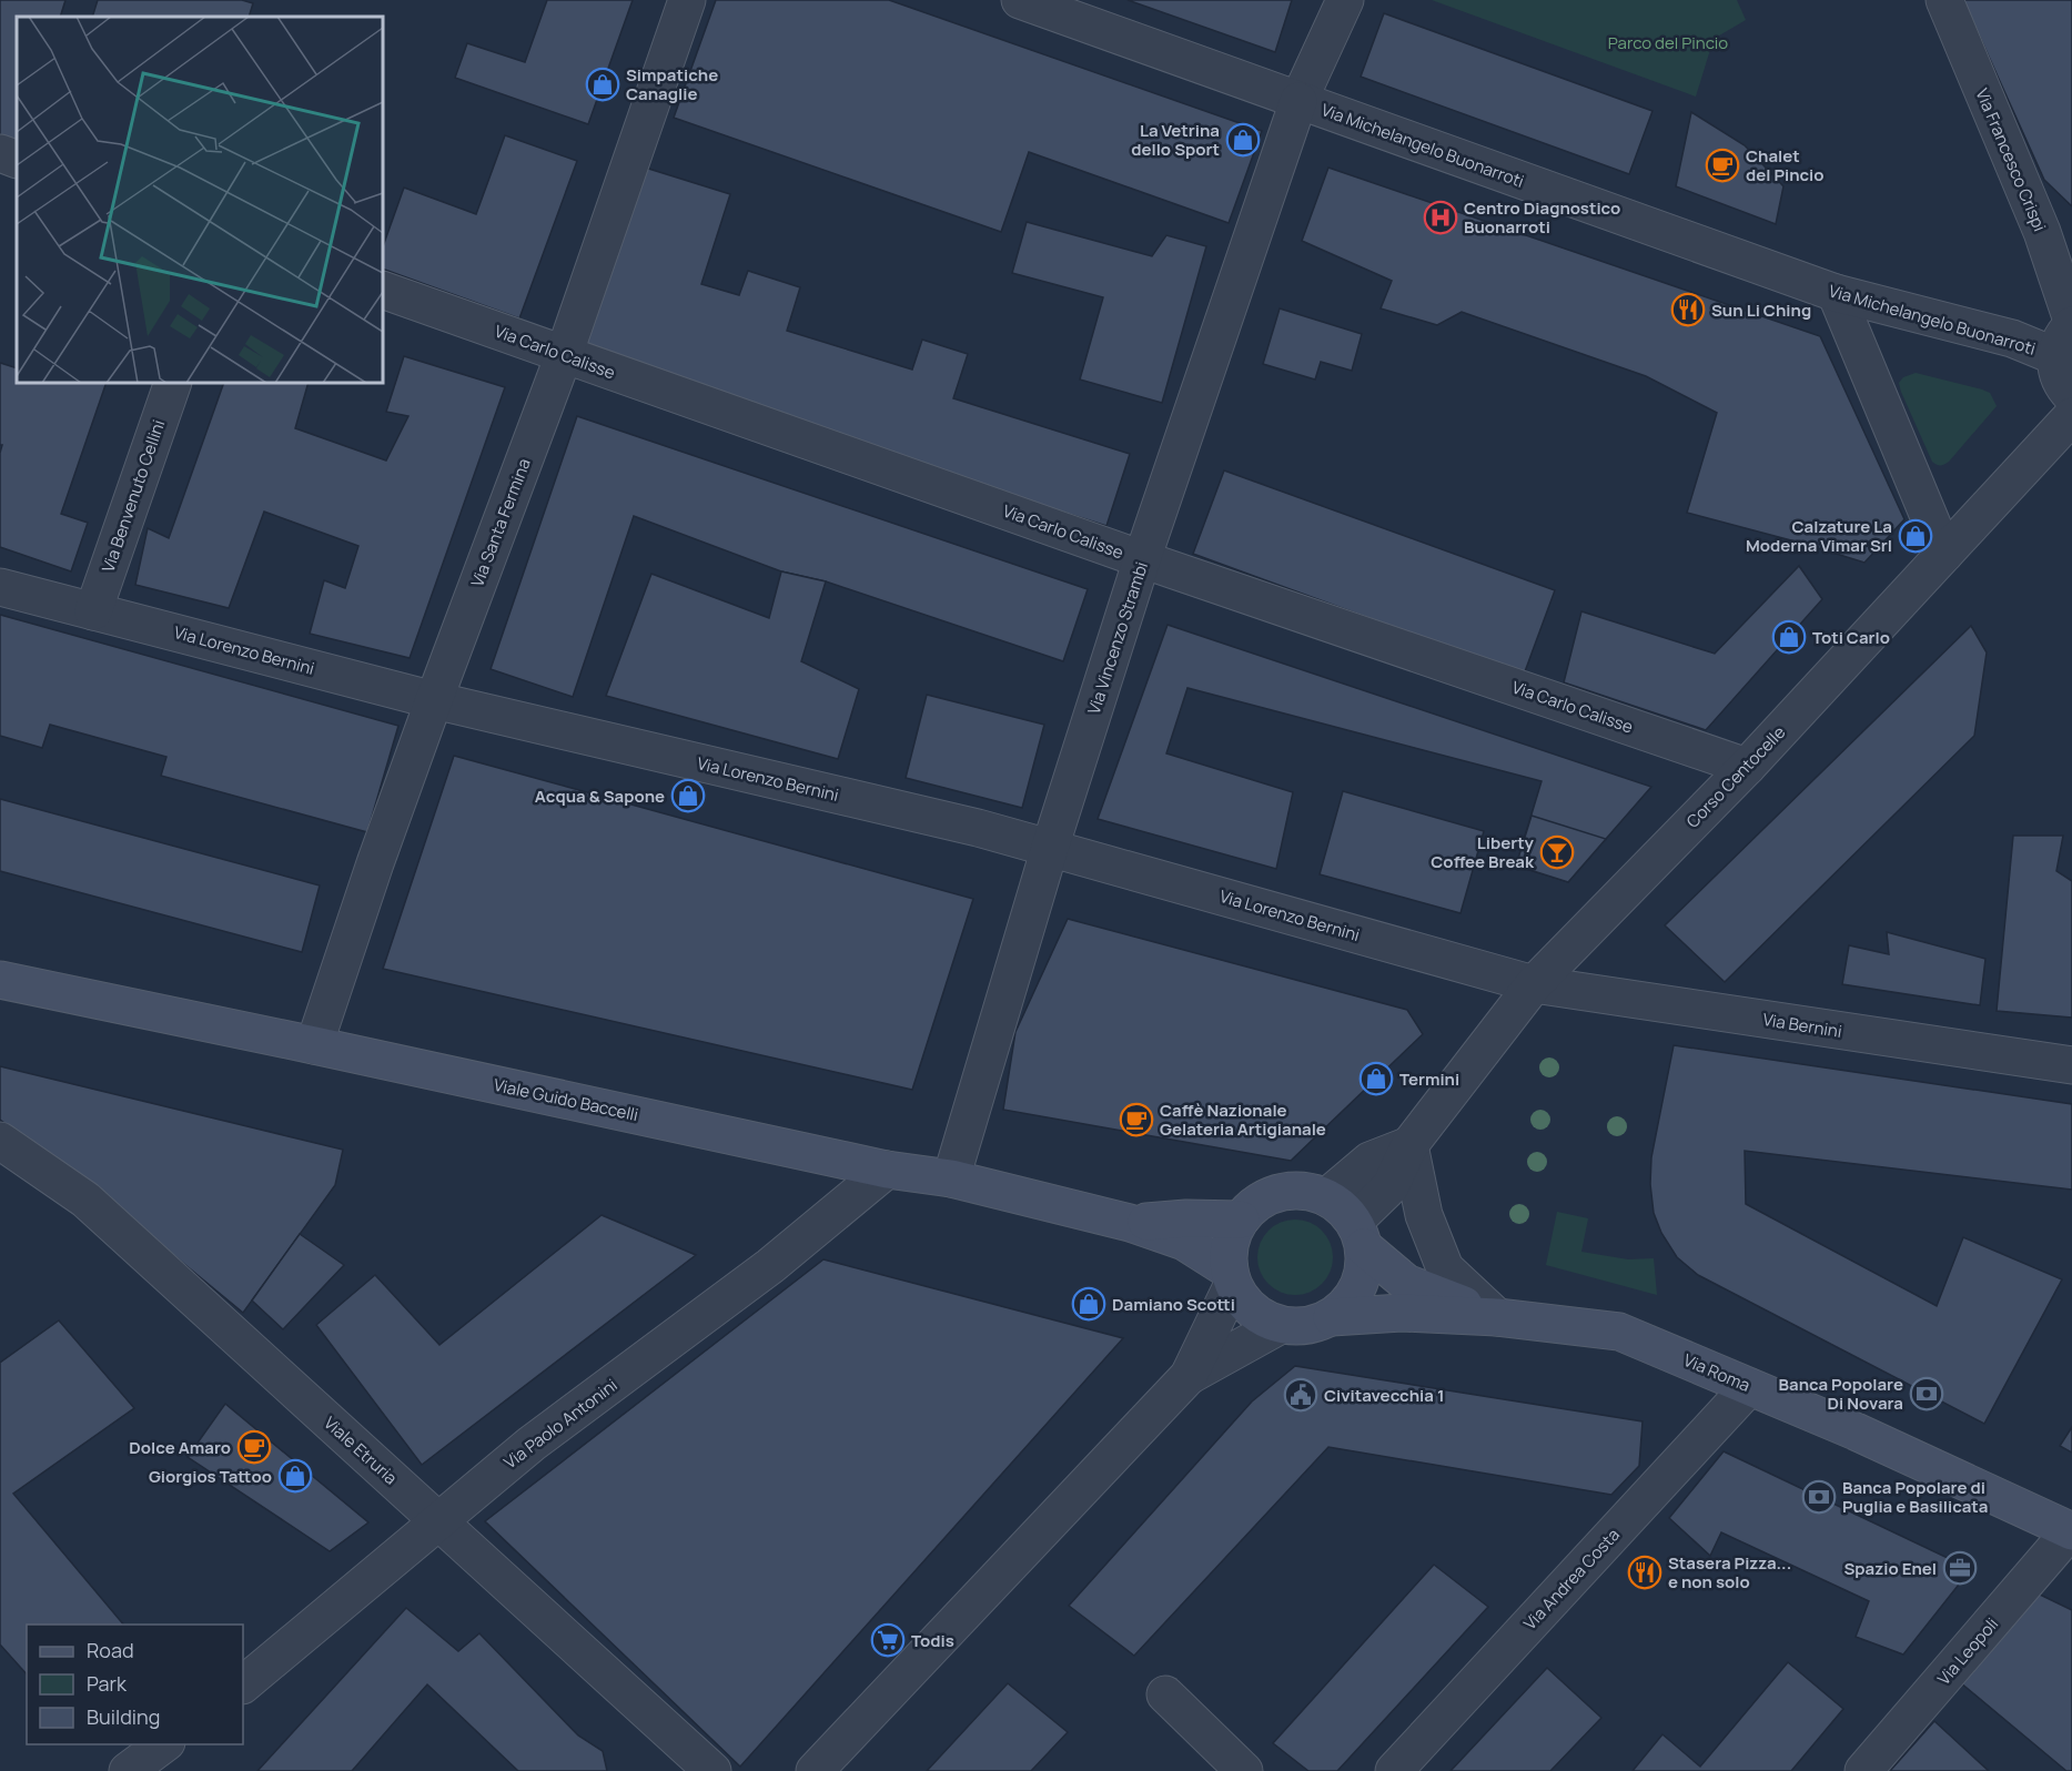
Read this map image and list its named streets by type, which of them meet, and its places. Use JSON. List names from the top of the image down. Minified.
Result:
{"streets":{"main road":["Viale Guido Baccelli","Via Roma"],"street":["Via Michelangelo Buonarroti","Via Francesco Crispi","Via Carlo Calisse","Via Benvenuto Cellini","Via Santa Fermina","Via Vincenzo Strambi","Via Lorenzo Bernini","Corso Centocelle","Via Bernini","Via Paolo Antonini","Viale Etruria","Via Andrea Costa","Via Leopoli"]},"crossings":[["Via Michelangelo Buonarroti","Via Francesco Crispi"],["Via Michelangelo Buonarroti","Via Vincenzo Strambi"],["Via Carlo Calisse","Via Santa Fermina"],["Via Carlo Calisse","Via Vincenzo Strambi"],["Via Carlo Calisse","Corso Centocelle"],["Via Benvenuto Cellini","Via Lorenzo Bernini"],["Via Santa Fermina","Via Lorenzo Bernini"],["Via Santa Fermina","Viale Guido Baccelli"],["Via Vincenzo Strambi","Via Lorenzo Bernini"],["Via Vincenzo Strambi","Viale Guido Baccelli"],["Via Lorenzo Bernini","Corso Centocelle"],["Via Lorenzo Bernini","Via Bernini"],["Corso Centocelle","Via Bernini"],["Viale Guido Baccelli","Via Paolo Antonini"],["Via Roma","Via Andrea Costa"],["Via Roma","Via Leopoli"],["Via Paolo Antonini","Viale Etruria"]],"parks":["Parco del Pincio"],"places":{"shop":["Simpatiche Canaglie","La Vetrina dello Sport","Calzature La Moderna Vimar Srl","Toti Carlo","Acqua & Sapone","Termini","Damiano Scotti","Giorgios Tattoo"],"cafe":["Chalet del Pincio","Caffè Nazionale Gelateria Artigianale","Dolce Amaro"],"hospital":["Centro Diagnostico Buonarroti"],"restaurant":["Sun Li Ching","Stasera Pizza... e non solo"],"bar":["Liberty Coffee Break"],"bank":["Banca Popolare Di Novara","Banca Popolare di Puglia e Basilicata"],"public building":["Civitavecchia 1"],"office":["Spazio Enel"],"supermarket":["Todis"]},"legend":["Road","Park","Building"]}
